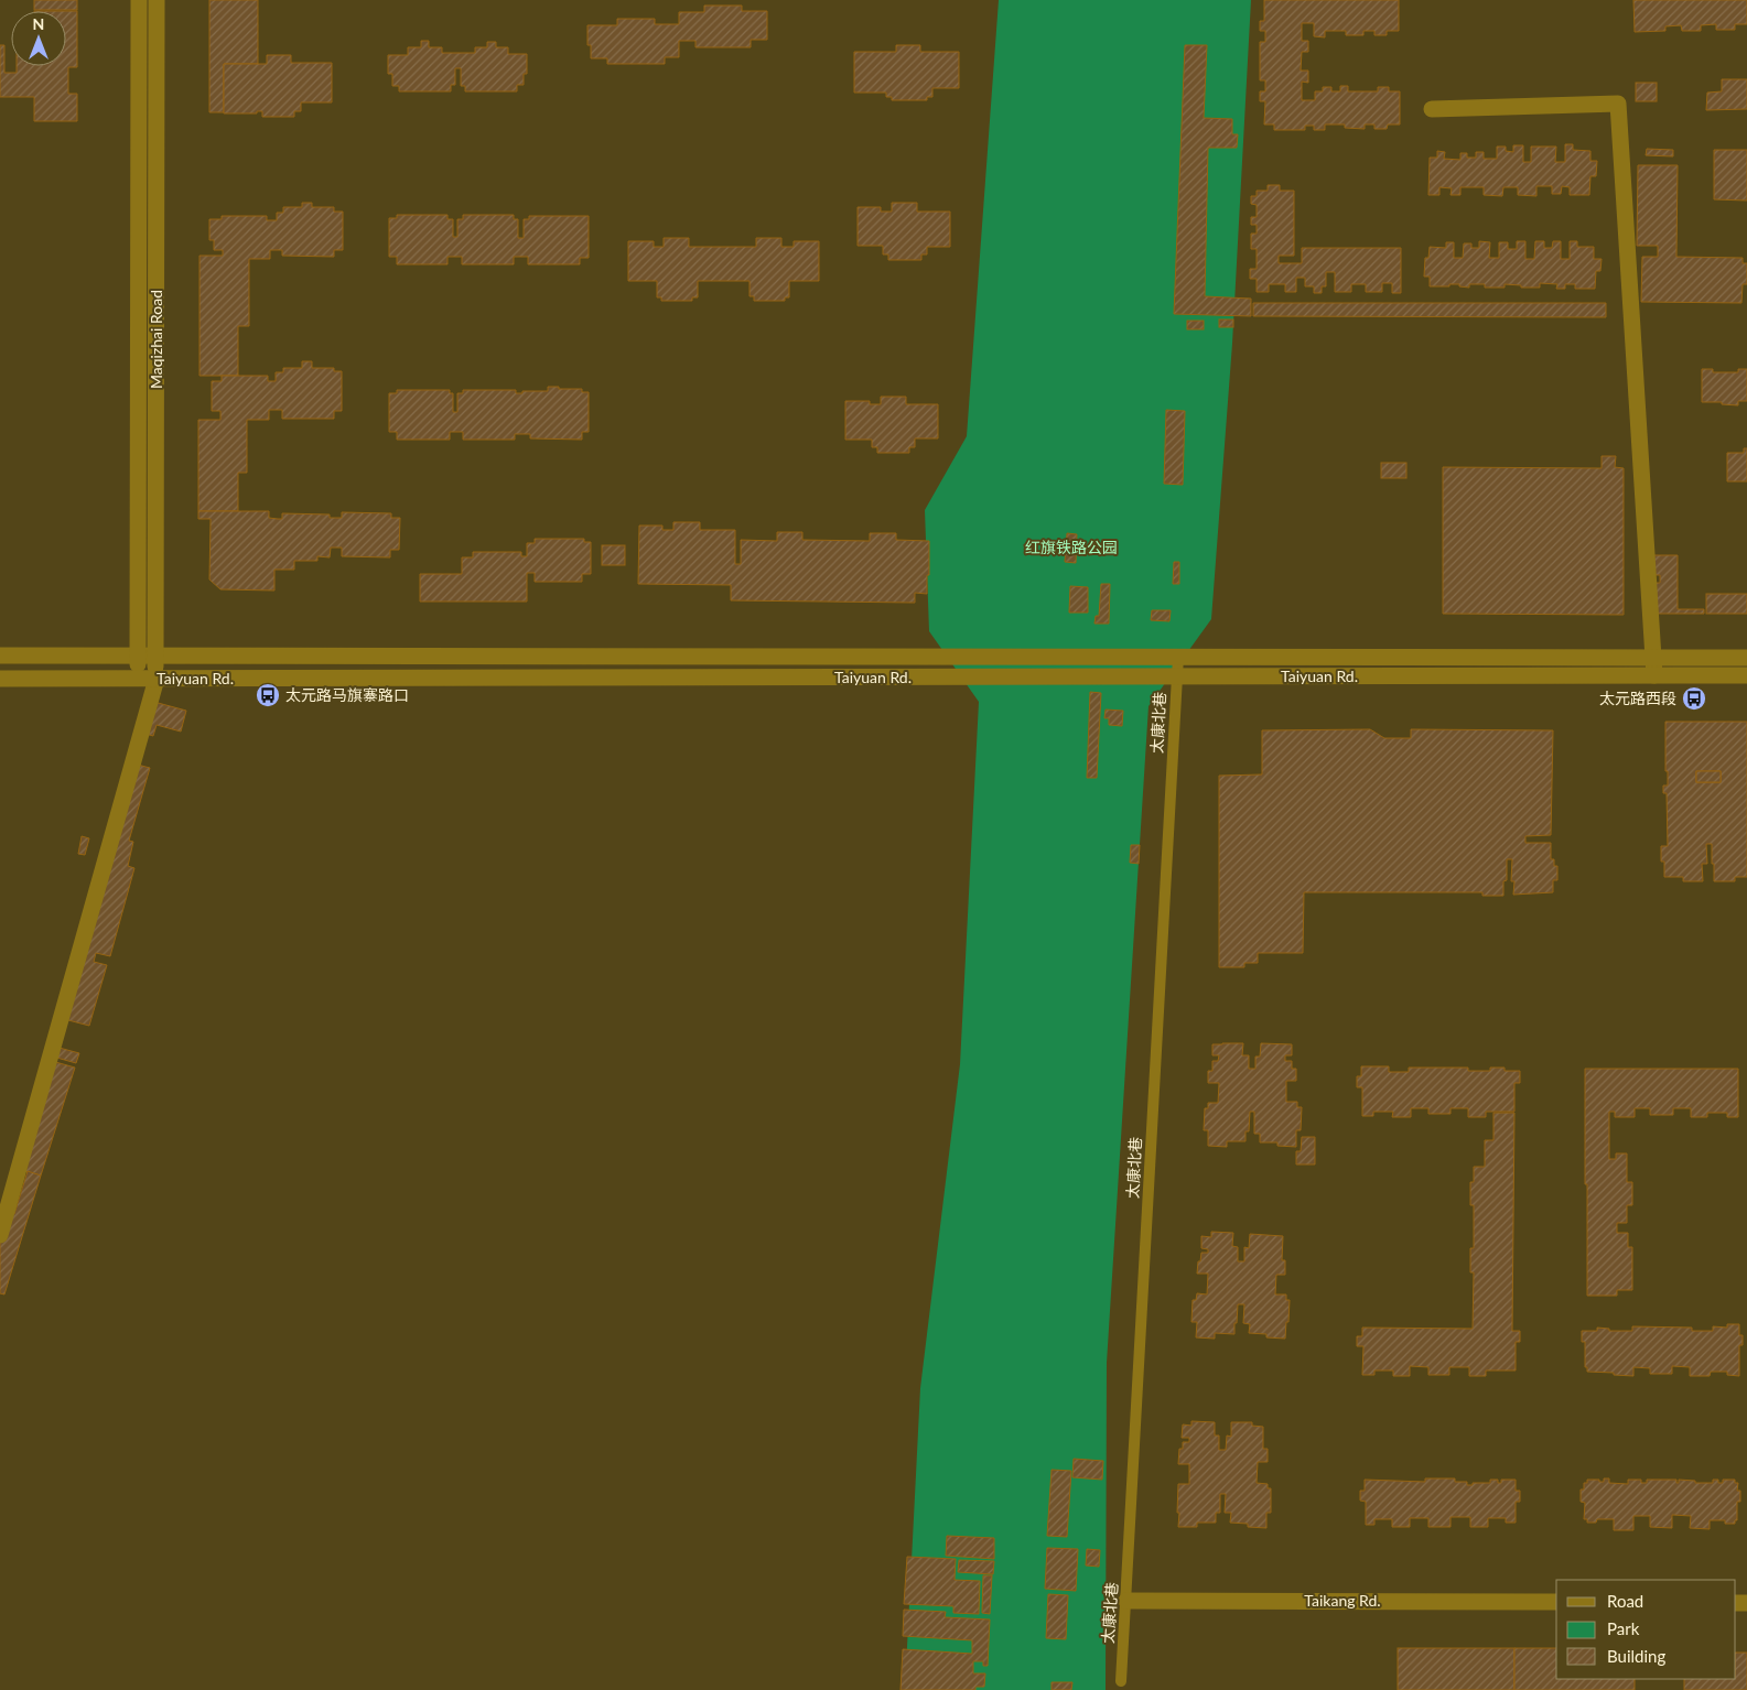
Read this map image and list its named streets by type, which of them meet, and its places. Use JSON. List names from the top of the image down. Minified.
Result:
{"streets":{"main road":["Maqizhai Road","Taiyuan Rd.","Taikang Rd."],"lane":["太康北巷"]},"crossings":[["Maqizhai Road","Taiyuan Rd."],["Taiyuan Rd.","太康北巷"],["太康北巷","Taikang Rd."]],"parks":["红旗铁路公园"],"places":{"bus stop":["太元路马旗寨路口","太元路西段"]},"legend":["Road","Park","Building"],"north":"top"}
